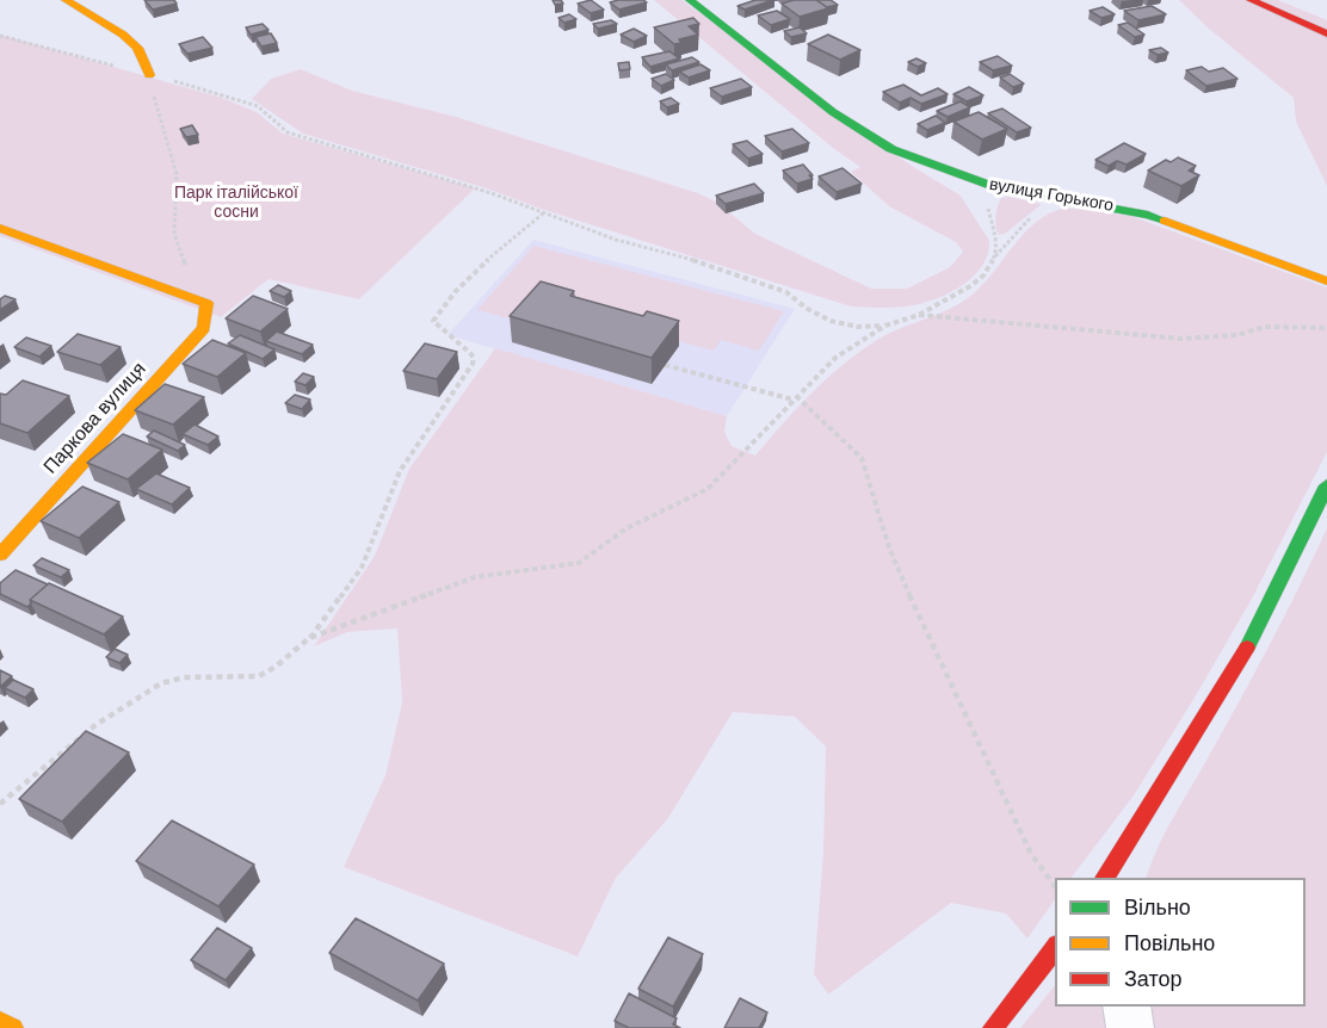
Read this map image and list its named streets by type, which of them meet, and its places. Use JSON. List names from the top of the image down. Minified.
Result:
{"streets":{"street":["вулиця Горького","Паркова вулиця"]},"parks":["Парк італійської сосни"],"legend":["Вільно","Повільно","Затор"]}
